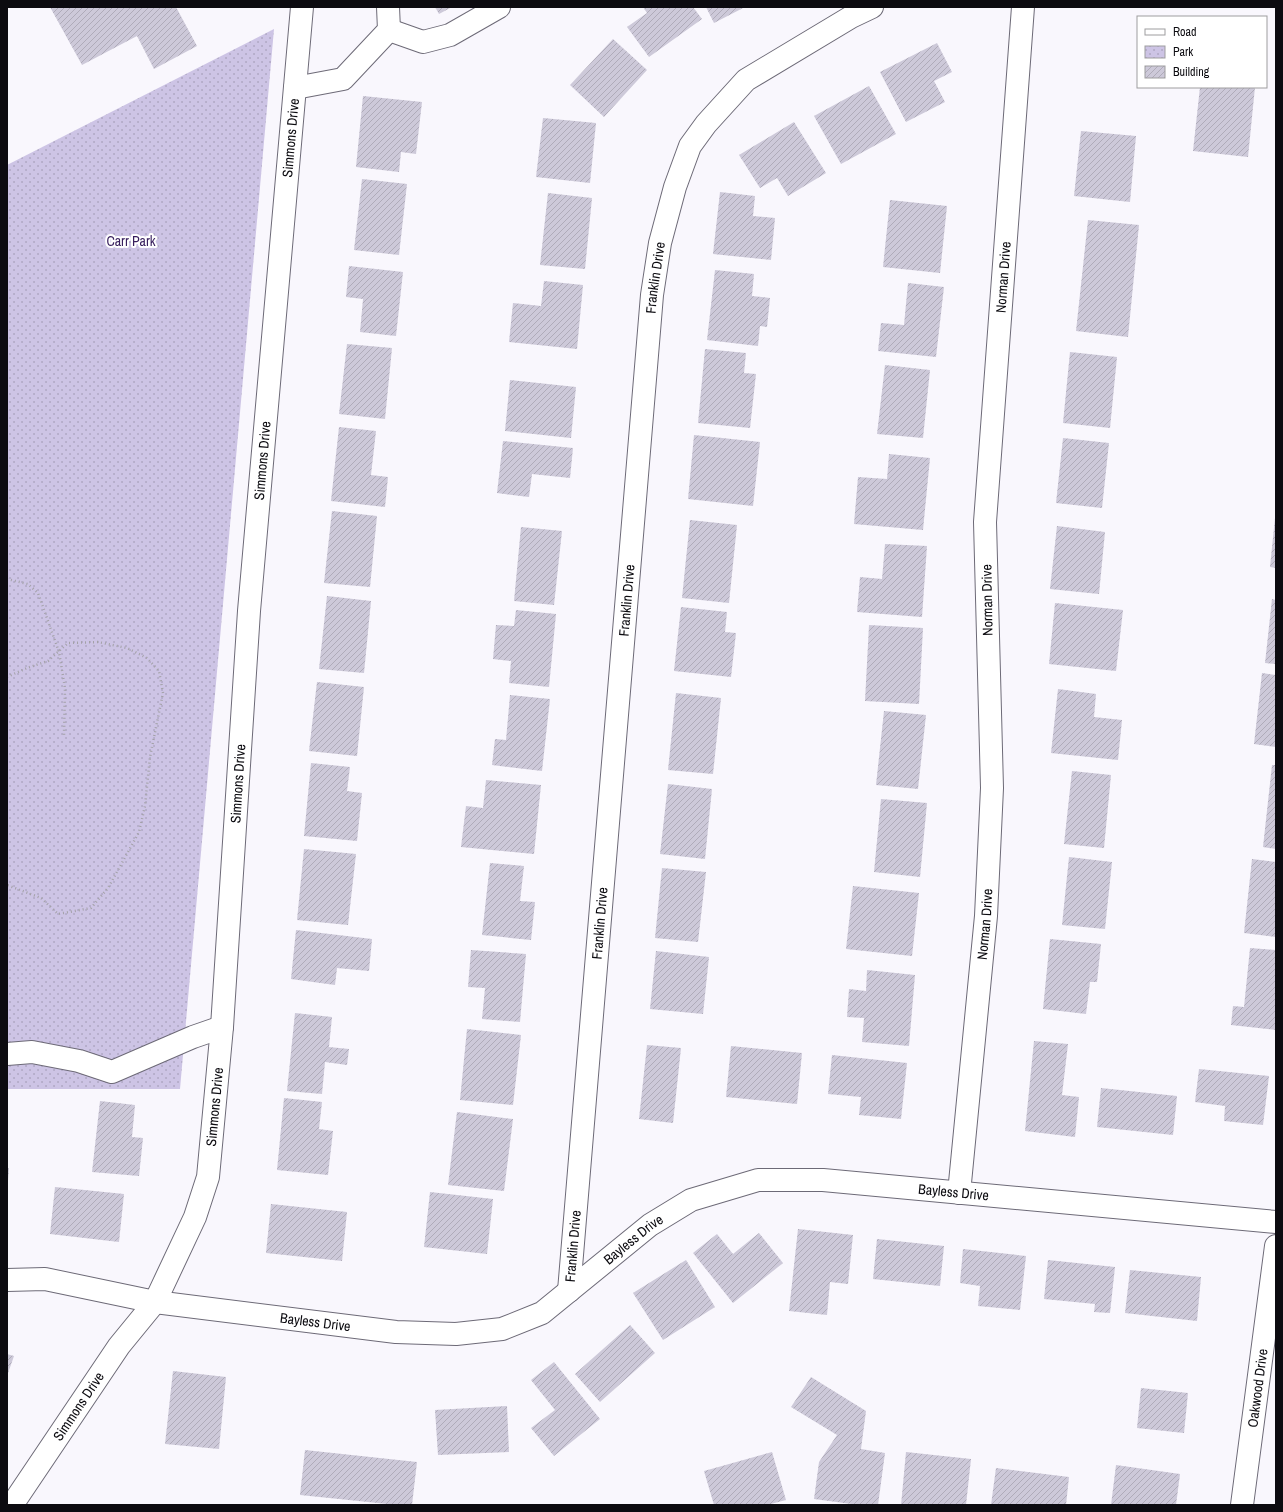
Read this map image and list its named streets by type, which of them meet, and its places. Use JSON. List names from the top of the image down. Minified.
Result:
{"streets":{"street":["Simmons Drive","Norman Drive","Franklin Drive","Bayless Drive","Oakwood Drive"]},"crossings":[["Simmons Drive","Bayless Drive"],["Norman Drive","Bayless Drive"],["Franklin Drive","Bayless Drive"]],"parks":["Carr Park"],"legend":["Road","Park","Building"]}
